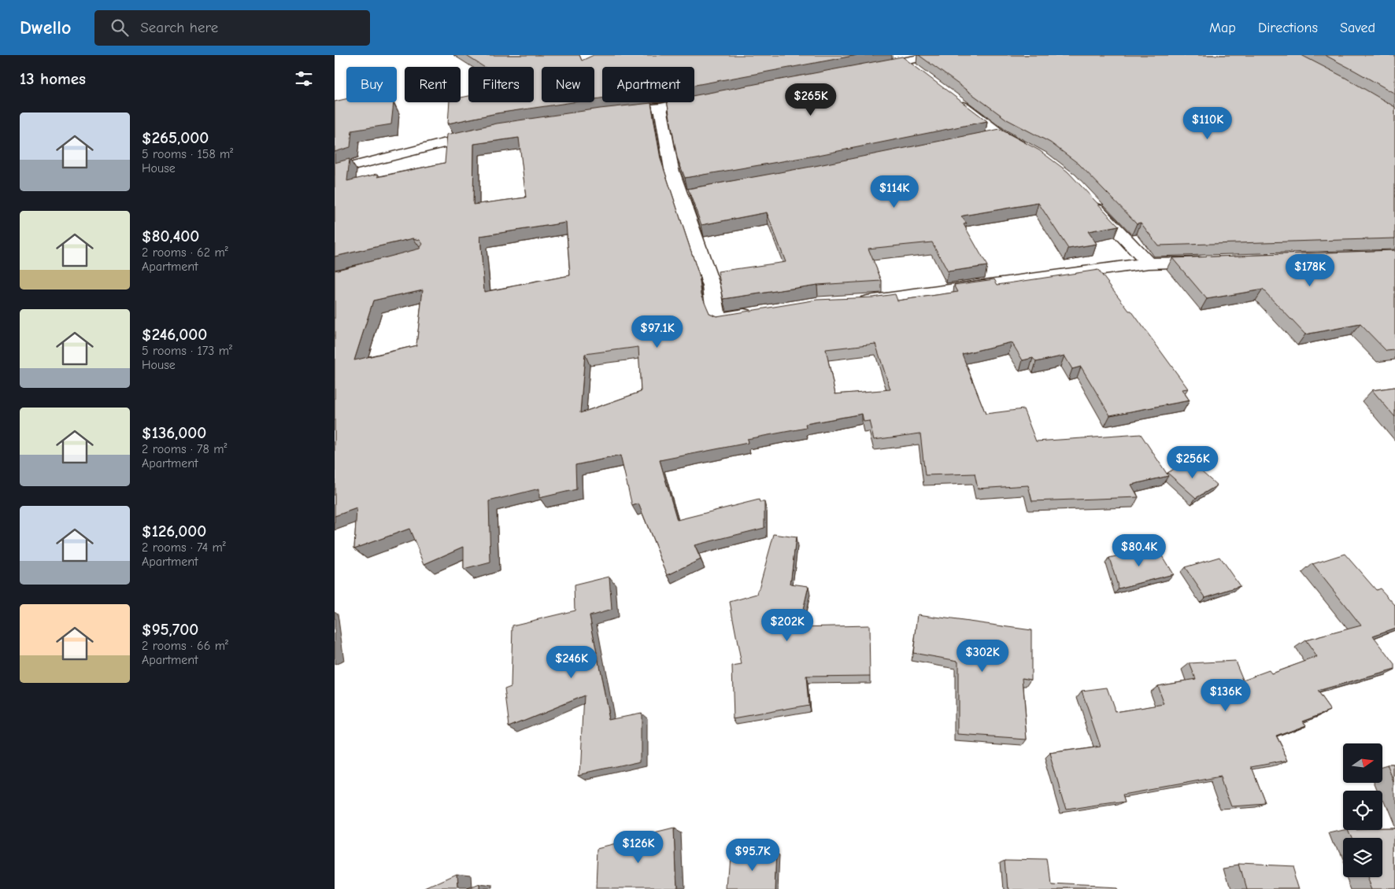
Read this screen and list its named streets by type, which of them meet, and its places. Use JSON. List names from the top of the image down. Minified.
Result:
{"north":"right","page":{"header":"Dwello","search":"Search here","nav":["Map","Directions","Saved"],"heading":"13 homes","chip":["Buy","Rent","Filters","New","Apartment"],"price":["$265K","$110K","$114K","$178K","$97.1K","$256K","$80.4K","$202K","$302K","$246K","$136K","$126K","$95.7K"],"list":[{"name":"$265,000","note":"5 rooms · 158 m² · House"},{"name":"$80,400","note":"2 rooms · 62 m² · Apartment"},{"name":"$246,000","note":"5 rooms · 173 m² · House"},{"name":"$136,000","note":"2 rooms · 78 m² · Apartment"},{"name":"$126,000","note":"2 rooms · 74 m² · Apartment"},{"name":"$95,700","note":"2 rooms · 66 m² · Apartment"}]}}
